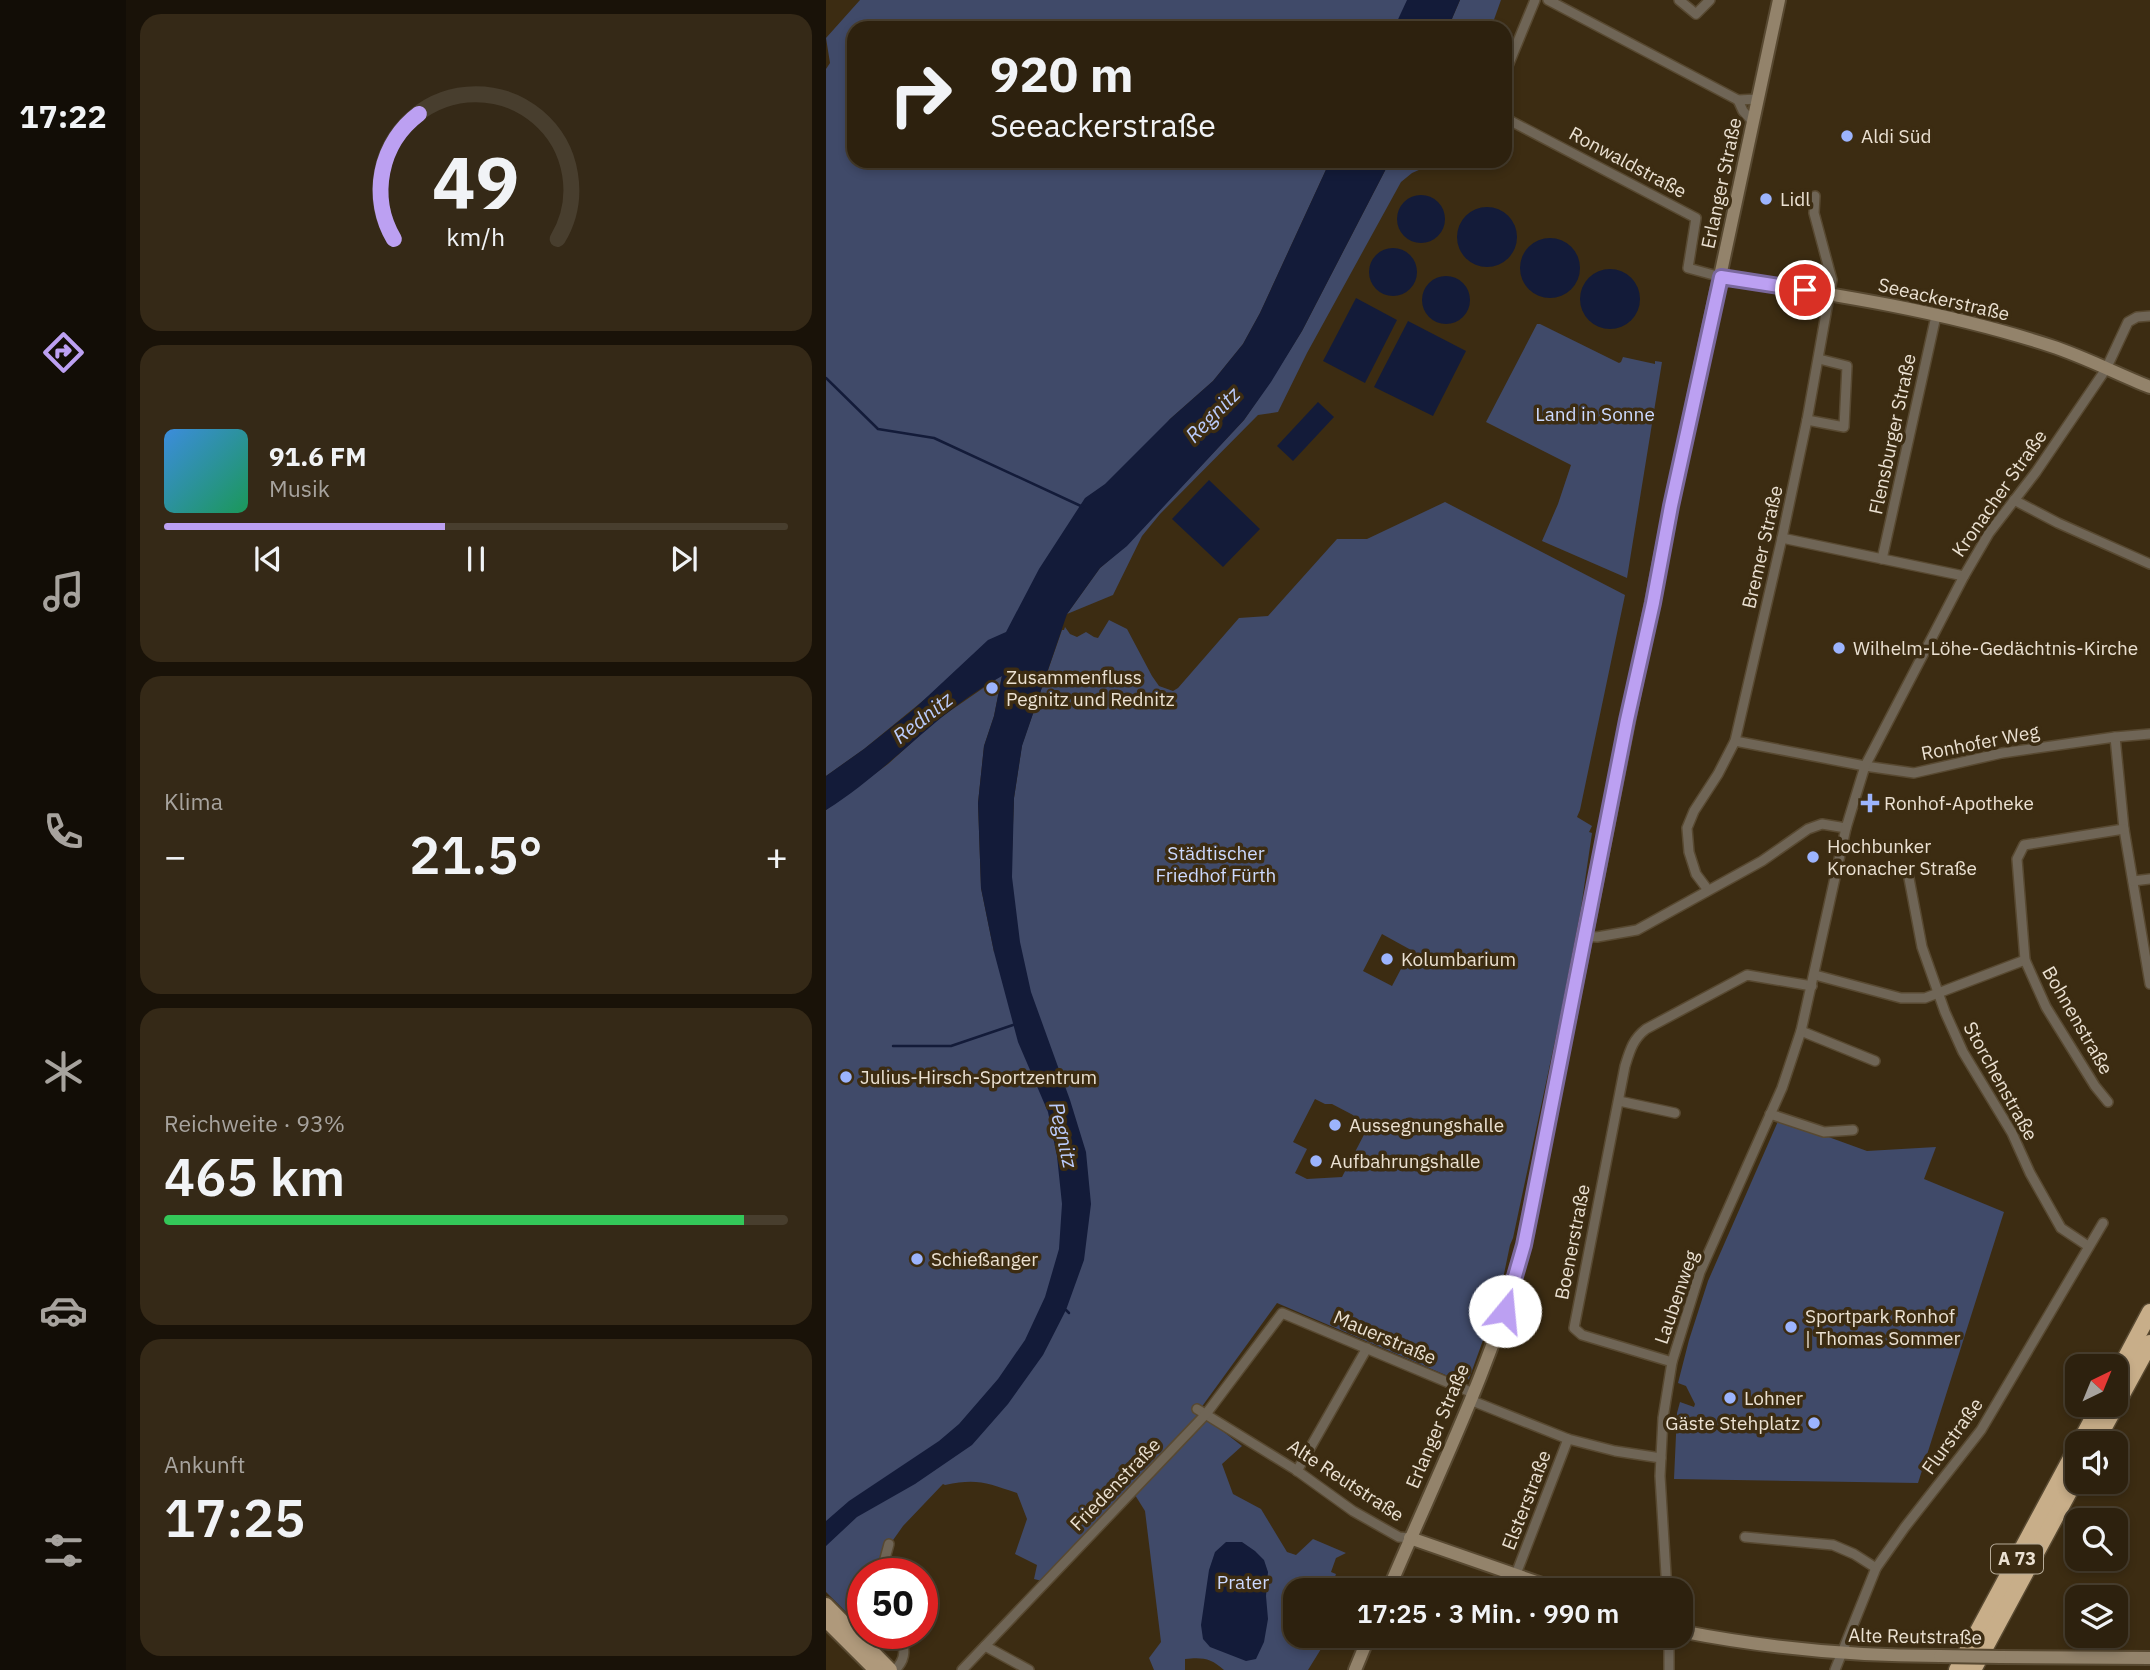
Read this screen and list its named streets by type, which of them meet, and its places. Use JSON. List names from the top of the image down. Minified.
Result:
{"streets":{"highway":["A 73"],"main road":["Erlanger Straße","Seeackerstraße","Alte Reutstraße"],"street":["Ronwaldstraße","Flensburger Straße","Kronacher Straße","Bremer Straße","Ronhofer Weg","Bohnenstraße","Storchenstraße","Boenerstraße","Laubenweg","Mauerstraße","Flurstraße","Friedenstraße","Elsterstraße"]},"crossings":[["Ronwaldstraße","Erlanger Straße"],["Ronwaldstraße","Seeackerstraße"],["Erlanger Straße","Seeackerstraße"],["Erlanger Straße","Mauerstraße"],["Erlanger Straße","Alte Reutstraße"],["Seeackerstraße","Flensburger Straße"],["Seeackerstraße","Kronacher Straße"],["Seeackerstraße","Bremer Straße"],["Kronacher Straße","Ronhofer Weg"],["Kronacher Straße","Laubenweg"],["Bremer Straße","Ronhofer Weg"],["Storchenstraße","Flurstraße"],["Boenerstraße","Laubenweg"],["Laubenweg","Mauerstraße"],["Mauerstraße","Friedenstraße"],["Mauerstraße","Elsterstraße"],["Flurstraße","Alte Reutstraße"],["Alte Reutstraße","Friedenstraße"],["Alte Reutstraße","Elsterstraße"]],"water":["Regnitz","Rednitz","Pegnitz"],"parks":["Land in Sonne","Städtischer Friedhof Fürth","Prater"],"places":{"other":["Aldi Süd","Lidl","Wilhelm-Löhe-Gedächtnis-Kirche","Zusammenfluss Pegnitz und Rednitz","Hochbunker Kronacher Straße","Kolumbarium","Julius-Hirsch-Sportzentrum","Aussegnungshalle","Aufbahrungshalle","Schießanger","Sportpark Ronhof | Thomas Sommer","Lohner","Gäste Stehplatz"],"health":["Ronhof-Apotheke"]},"north":"top right","page":{"tabs":"17:22","turn":["920 m","Seeackerstraße"],"song":["91.6 FM","Musik"],"tile":["Klima",["Reichweite · 93%","465 km"],["Ankunft","17:25"]],"heat":["−","21.5°","+"],"limit":"50","trip":"17:25 · 3 Min. · 990 m","gauge":["49","km/h"]}}
